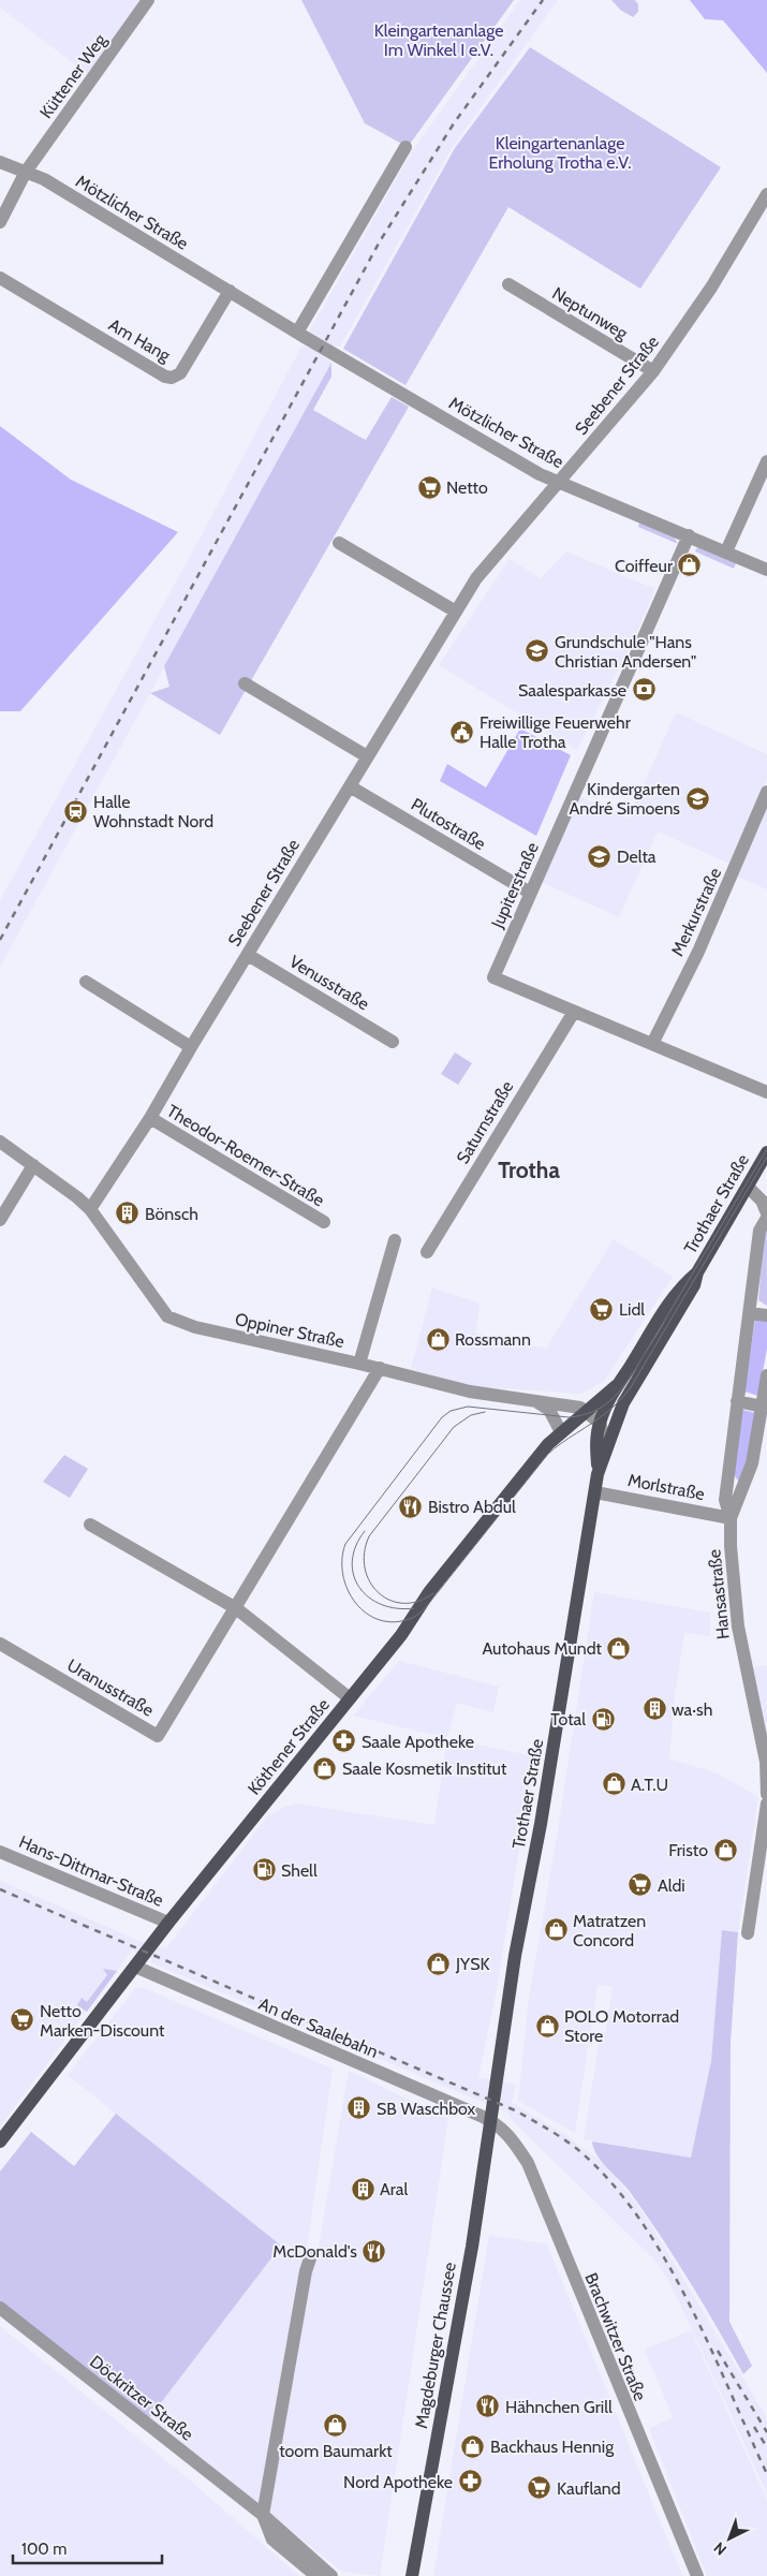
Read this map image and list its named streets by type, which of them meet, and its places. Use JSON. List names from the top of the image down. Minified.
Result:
{"streets":{"main road":["Trothaer Straße","Köthener Straße","Magdeburger Chaussee"],"street":["Küttener Weg","Mötzlicher Straße","Neptunweg","Am Hang","Seebener Straße","Plutostraße","Jupiterstraße","Merkurstraße","Venusstraße","Saturnstraße","Theodor-Roemer-Straße","Oppiner Straße","Morlstraße","Hansastraße","Uranusstraße","Hans-Dittmar-Straße","An der Saalebahn","Brachwitzer Straße","Döckritzer Straße"]},"crossings":[["Küttener Weg","Mötzlicher Straße"],["Mötzlicher Straße","Am Hang"],["Mötzlicher Straße","Seebener Straße"],["Mötzlicher Straße","Jupiterstraße"],["Neptunweg","Seebener Straße"],["Seebener Straße","Plutostraße"],["Seebener Straße","Venusstraße"],["Seebener Straße","Theodor-Roemer-Straße"],["Seebener Straße","Oppiner Straße"],["Plutostraße","Jupiterstraße"],["Jupiterstraße","Merkurstraße"],["Jupiterstraße","Saturnstraße"],["Trothaer Straße","Oppiner Straße"],["Trothaer Straße","Morlstraße"],["Trothaer Straße","Köthener Straße"],["Trothaer Straße","An der Saalebahn"],["Trothaer Straße","Brachwitzer Straße"],["Trothaer Straße","Magdeburger Chaussee"],["Oppiner Straße","Uranusstraße"],["Oppiner Straße","Köthener Straße"],["Morlstraße","Hansastraße"],["Köthener Straße","Hans-Dittmar-Straße"],["Köthener Straße","An der Saalebahn"],["An der Saalebahn","Brachwitzer Straße"],["An der Saalebahn","Magdeburger Chaussee"],["Brachwitzer Straße","Magdeburger Chaussee"]],"districts":["Trotha"],"parks":["Kleingartenanlage Im Winkel I e.V.","Kleingartenanlage Erholung Trotha e.V."],"places":{"supermarket":["Netto","Lidl","Aldi","Netto Marken-Discount","Kaufland"],"shop":["Coiffeur","Rossmann","Autohaus Mundt","Saale Kosmetik Institut","A.T.U","Fristo","Matratzen Concord","JYSK","POLO Motorrad Store","toom Baumarkt","Backhaus Hennig"],"school or university":["Grundschule \"Hans Christian Andersen\"","Kindergarten André Simoens","Delta"],"bank":["Saalesparkasse"],"public building":["Freiwillige Feuerwehr Halle Trotha"],"station":["Halle Wohnstadt Nord"],"building":["Bönsch","wa·sh","SB Waschbox","Aral"],"restaurant":["Bistro Abdul","McDonald's","Hähnchen Grill"],"fuel station":["Total","Shell"],"pharmacy":["Saale Apotheke","Nord Apotheke"]},"scale_bar":"100 m","north":"bottom left"}
